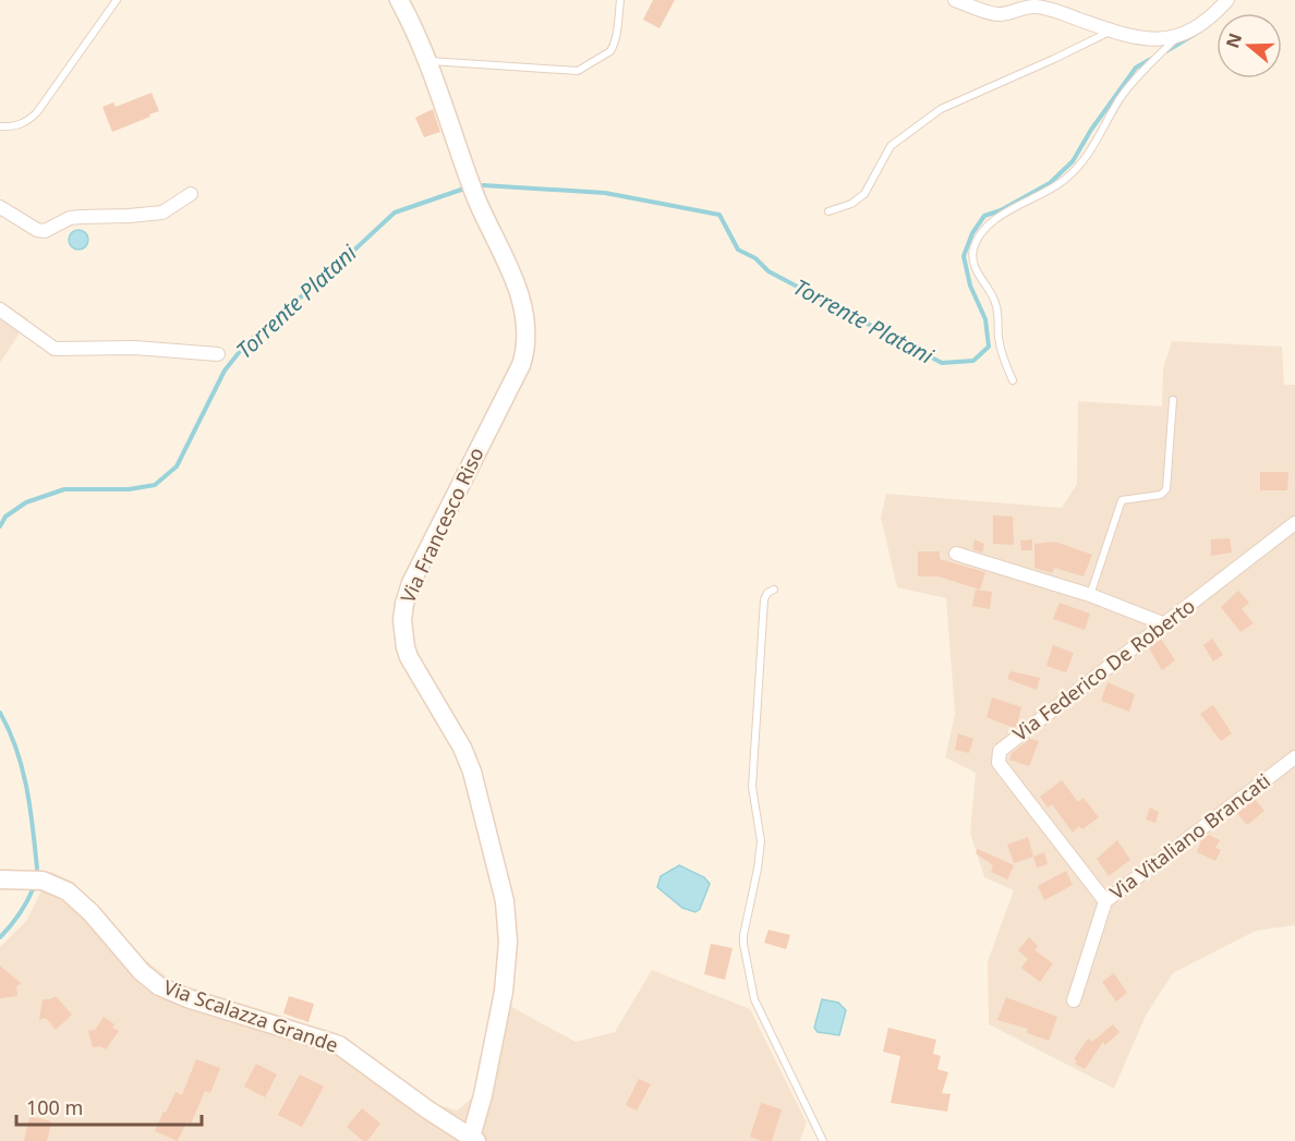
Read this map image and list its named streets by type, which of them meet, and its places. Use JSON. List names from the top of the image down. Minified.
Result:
{"streets":{"street":["Via Francesco Riso","Via Federico De Roberto","Via Vitaliano Brancati","Via Scalazza Grande"]},"crossings":[["Via Francesco Riso","Via Scalazza Grande"],["Via Federico De Roberto","Via Vitaliano Brancati"]],"water":["Torrente Platani"],"scale_bar":"100 m","north":"left"}
